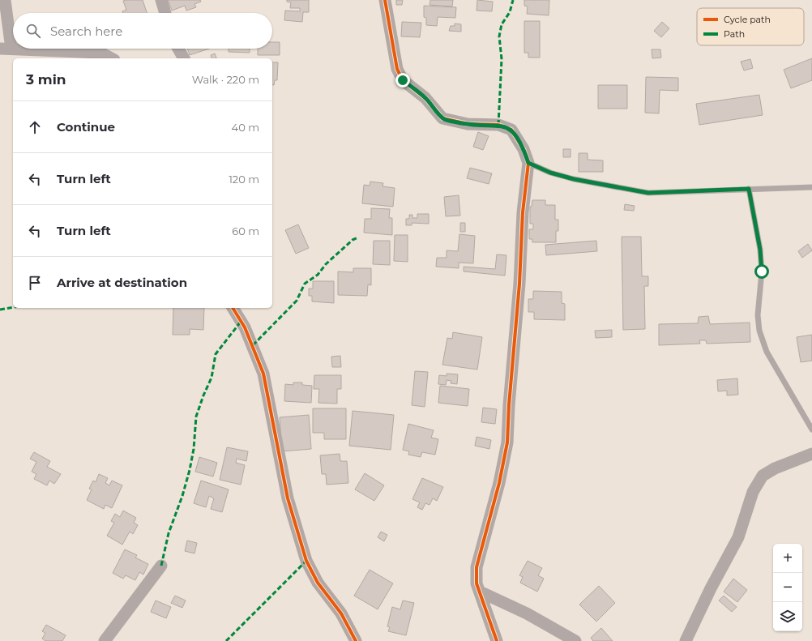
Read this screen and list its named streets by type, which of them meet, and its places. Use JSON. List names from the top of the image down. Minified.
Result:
{"legend":["Cycle path","Path"],"page":{"search":"Search here","heading":["3 min","Walk · 220 m"],"list":[["Continue","40 m"],["Turn left","120 m"],["Turn left","60 m"],"Arrive at destination"],"map_buttons":["+","−"]}}
